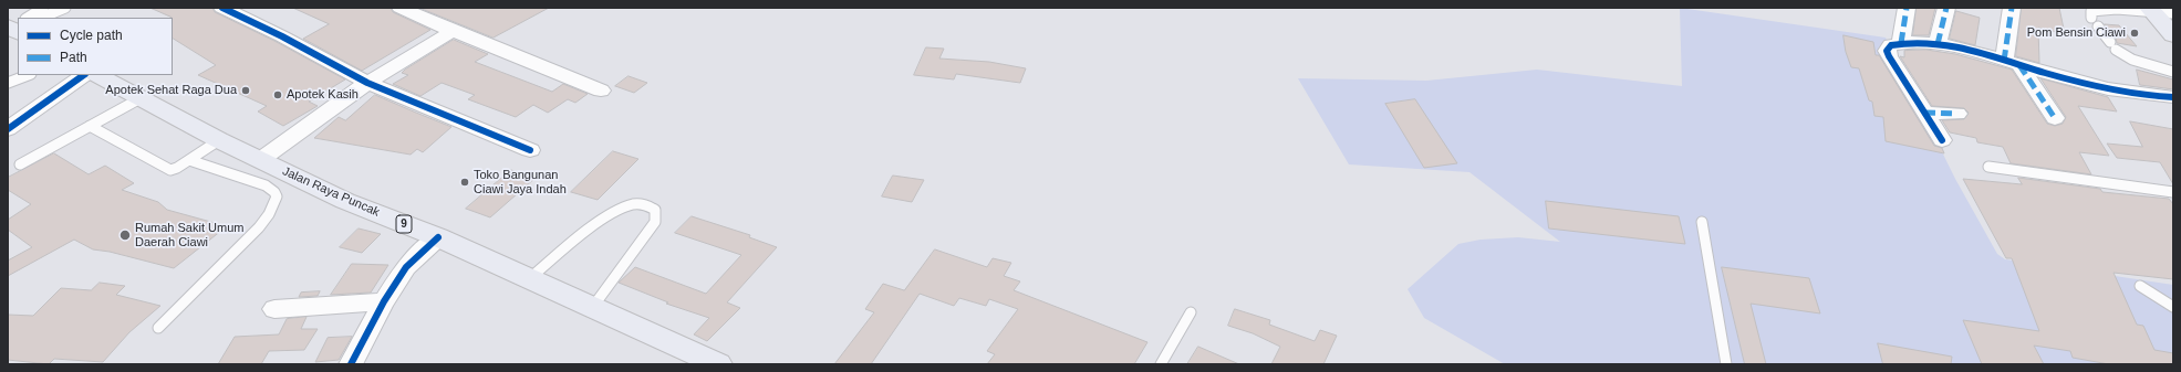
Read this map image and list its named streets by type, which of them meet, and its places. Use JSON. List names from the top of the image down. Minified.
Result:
{"streets":{"highway":["Jalan Raya Puncak","9"]},"places":["Pom Bensin Ciawi","Apotek Sehat Raga Dua","Apotek Kasih","Toko Bangunan Ciawi Jaya Indah","Rumah Sakit Umum Daerah Ciawi"],"legend":["Cycle path","Path"]}
